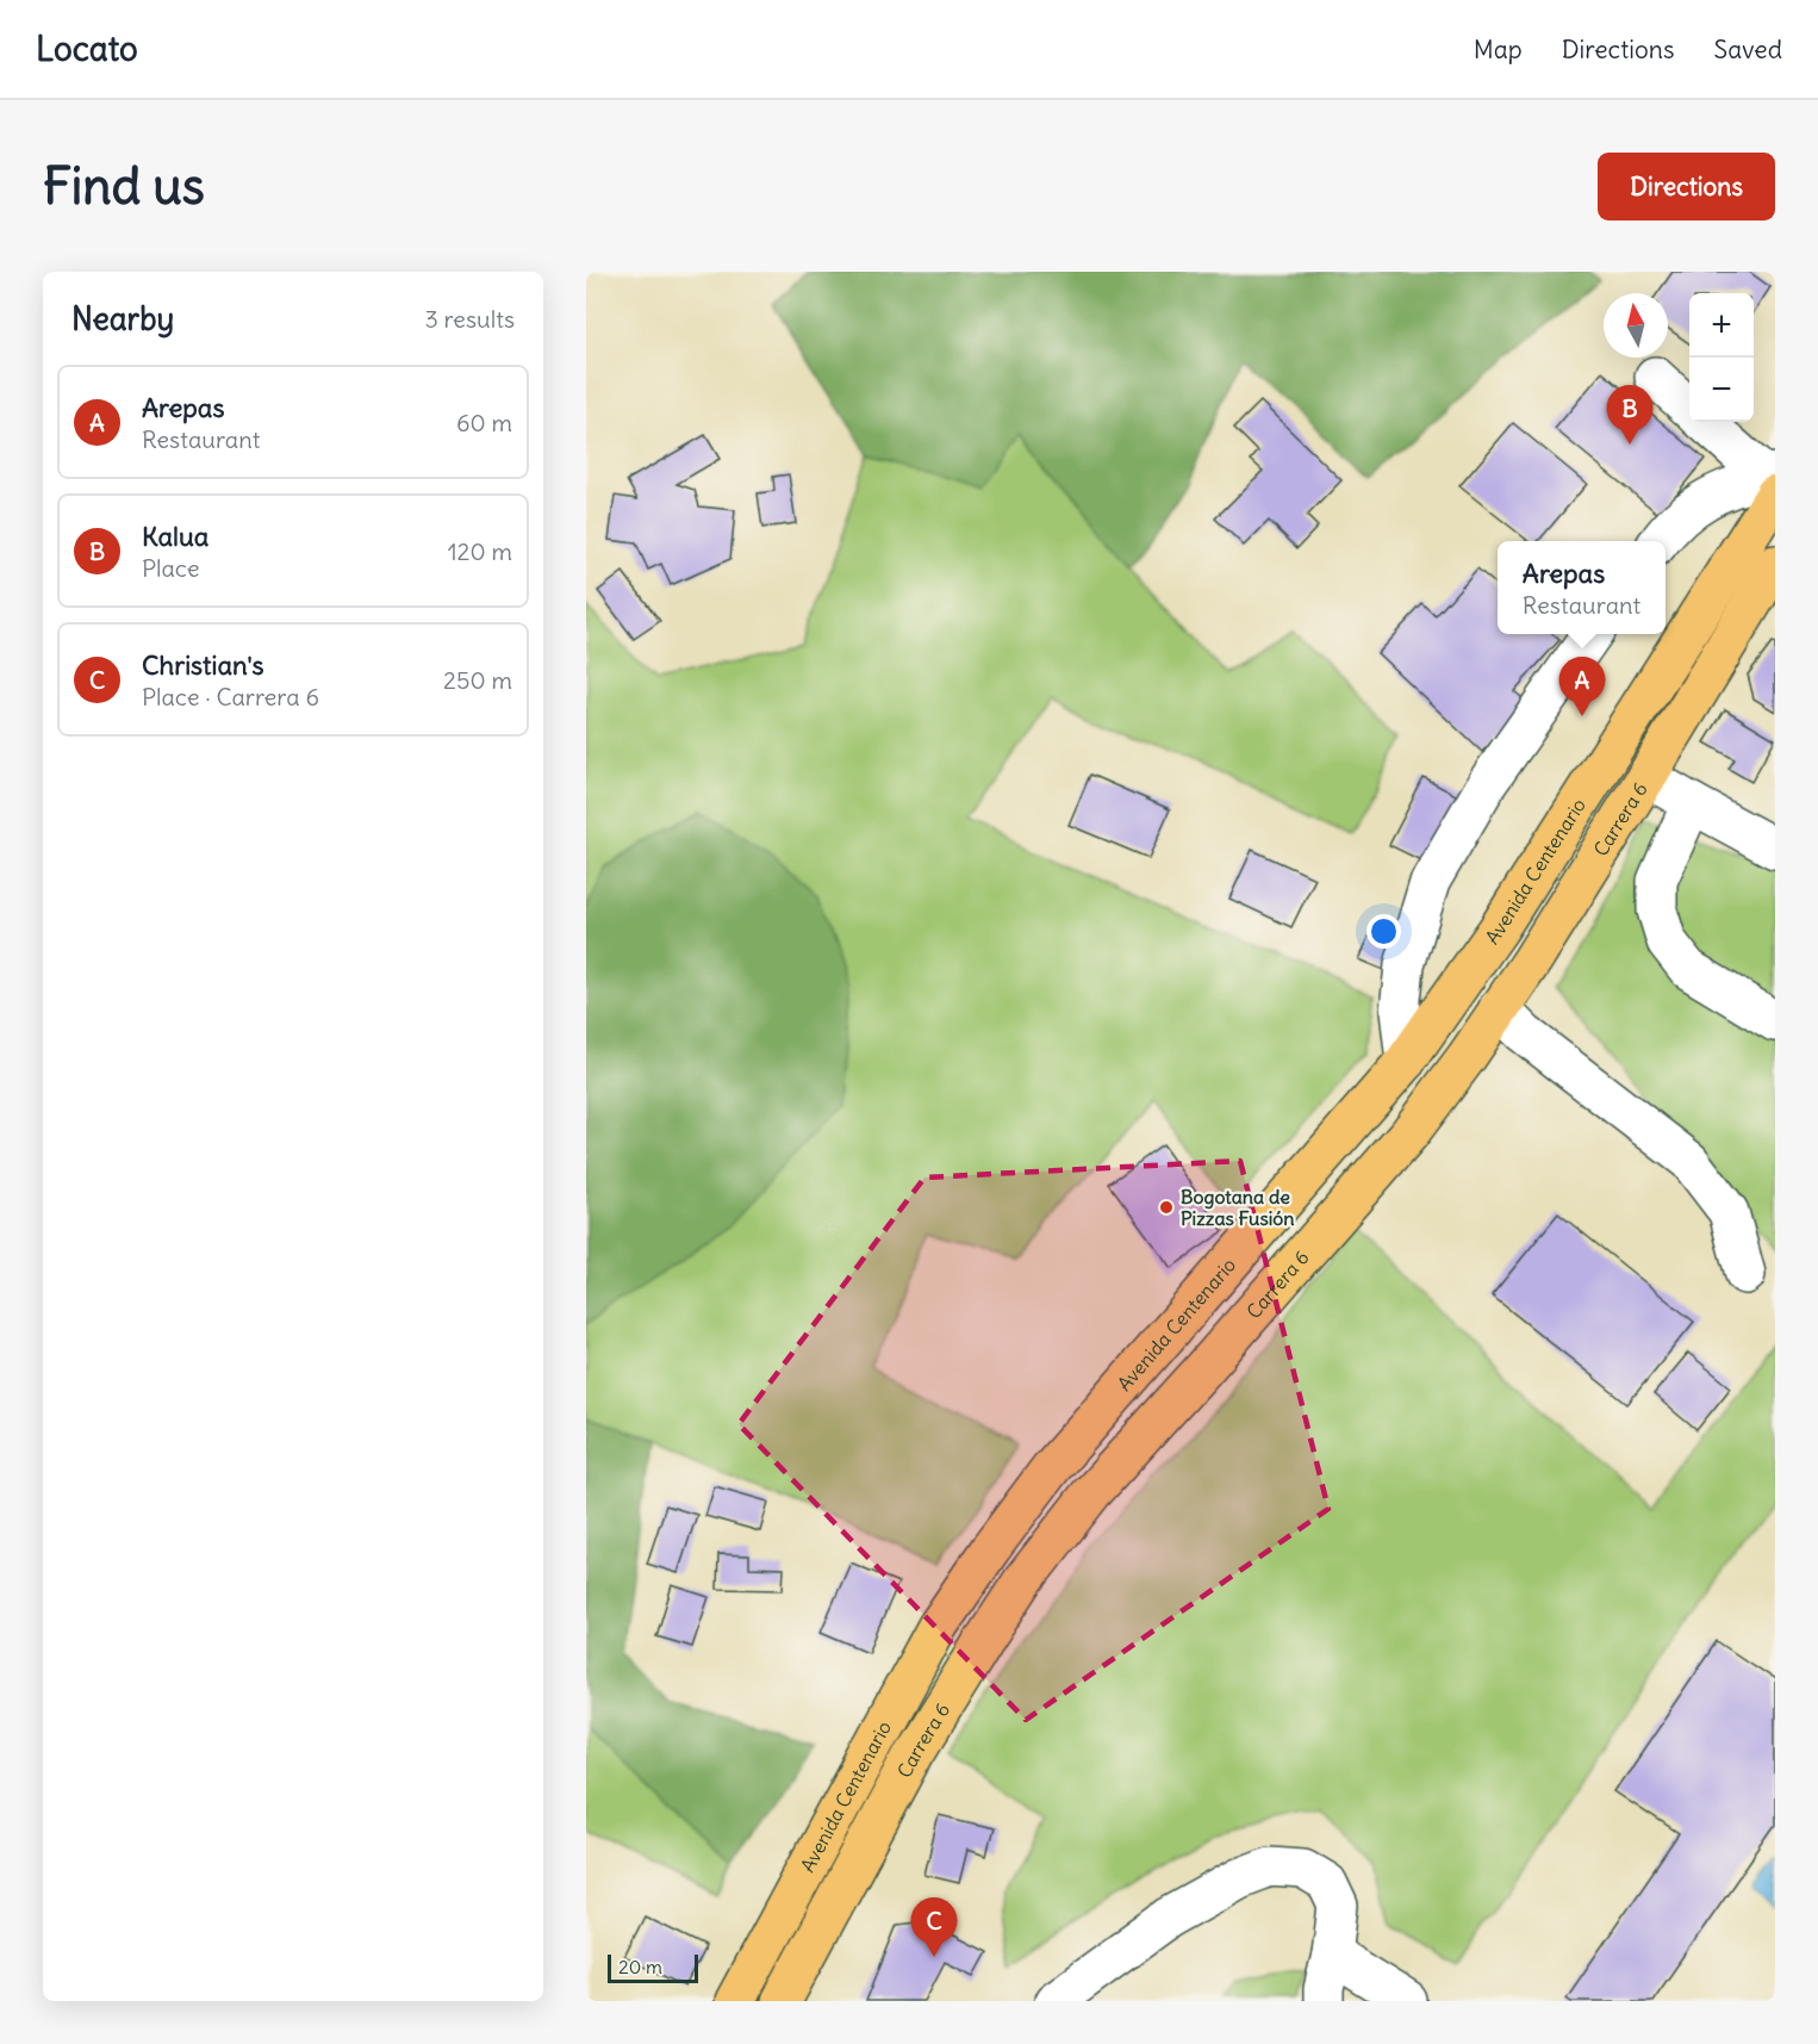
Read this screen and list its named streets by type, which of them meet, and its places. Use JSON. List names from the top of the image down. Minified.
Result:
{"streets":{"main road":["Carrera 6","Avenida Centenario"]},"places":["Bogotana de Pizzas Fusión"],"scale_bar":"20 m","north":"top","page":{"header":"Locato","nav":["Map","Directions","Saved"],"buttons":"Directions","title":"Find us","heading":["Nearby","3 results"],"map_buttons":["+","−"],"list":[{"mark":"A","name":"Arepas","note":"Restaurant","value":"60 m"},{"mark":"B","name":"Kalua","note":"Place","value":"120 m"},{"mark":"C","name":"Christian's","note":"Place · Carrera 6","value":"250 m"}],"pins":["B","A","C"],"popup":["Arepas","Restaurant"],"scale":"20 m"}}
